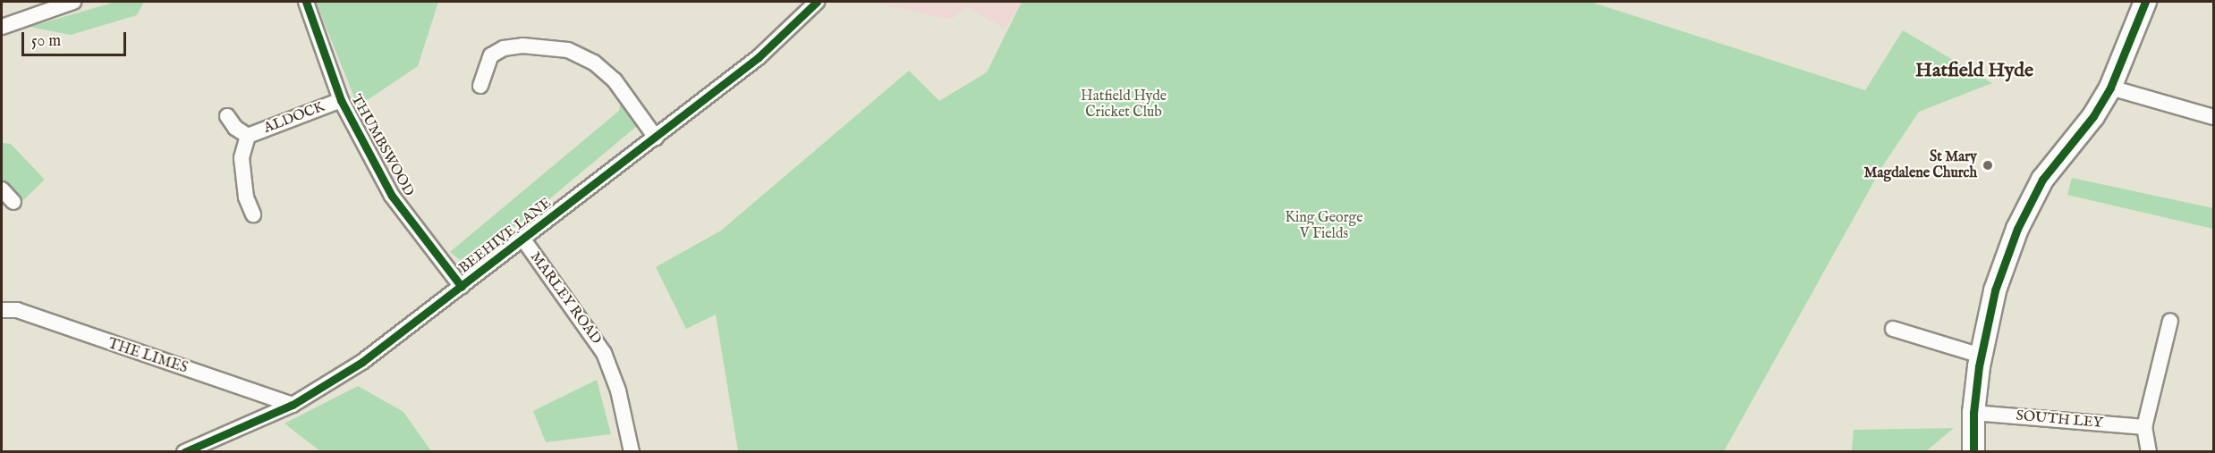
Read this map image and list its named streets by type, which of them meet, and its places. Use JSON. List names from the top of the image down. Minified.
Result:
{"streets":{"street":["ALDOCK","THUMBSWOOD","BEEHIVE LANE","MARLEY ROAD","THE LIMES","SOUTH LEY"]},"crossings":[["ALDOCK","THUMBSWOOD"],["THUMBSWOOD","BEEHIVE LANE"],["BEEHIVE LANE","MARLEY ROAD"],["BEEHIVE LANE","THE LIMES"]],"districts":["Hatfield Hyde"],"parks":["Hatfield Hyde Cricket Club","King George V Fields"],"places":["St Mary Magdalene Church"],"scale_bar":"50 m"}
